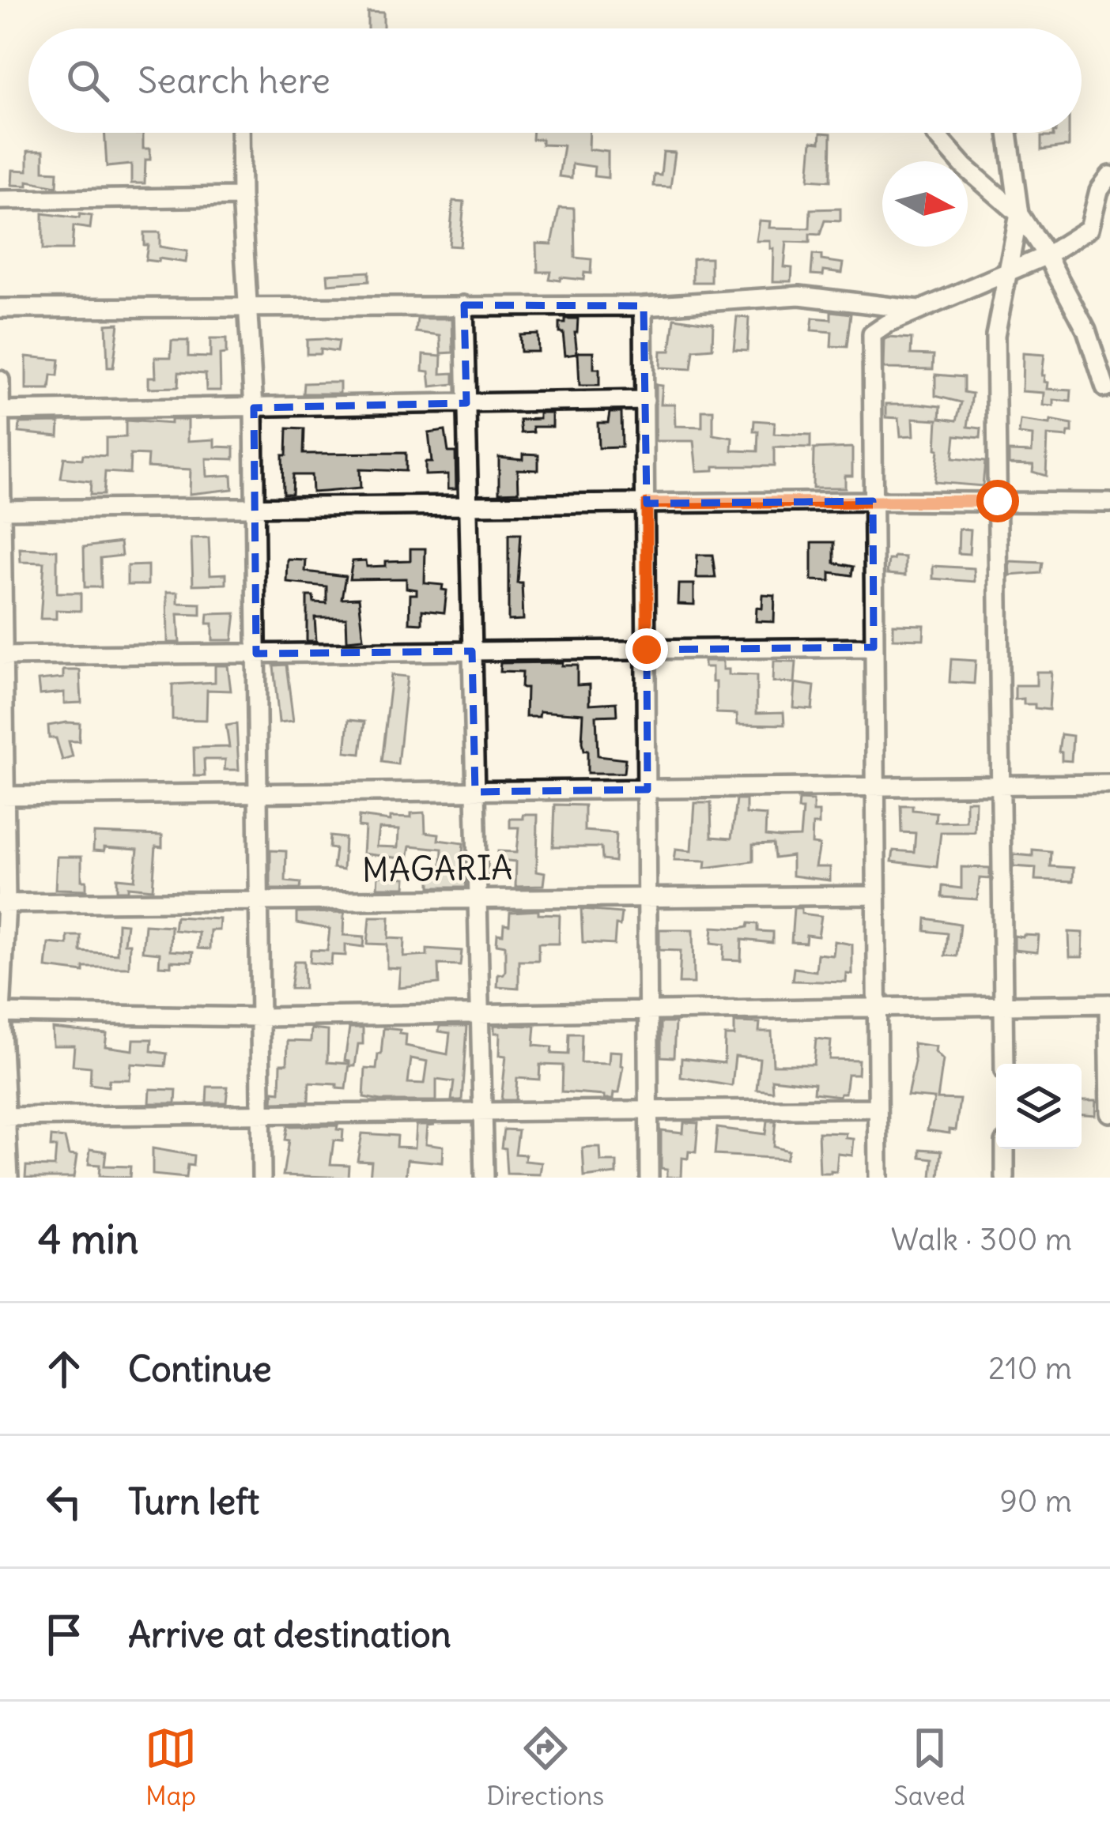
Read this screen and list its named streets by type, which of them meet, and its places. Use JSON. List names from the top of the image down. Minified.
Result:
{"streets":{"street":["MAGARIA"]},"north":"right","page":{"search":"Search here","heading":["4 min","Walk · 300 m"],"list":[["Continue","210 m"],["Turn left","90 m"],"Arrive at destination"],"nav":["Map","Directions","Saved"]}}
